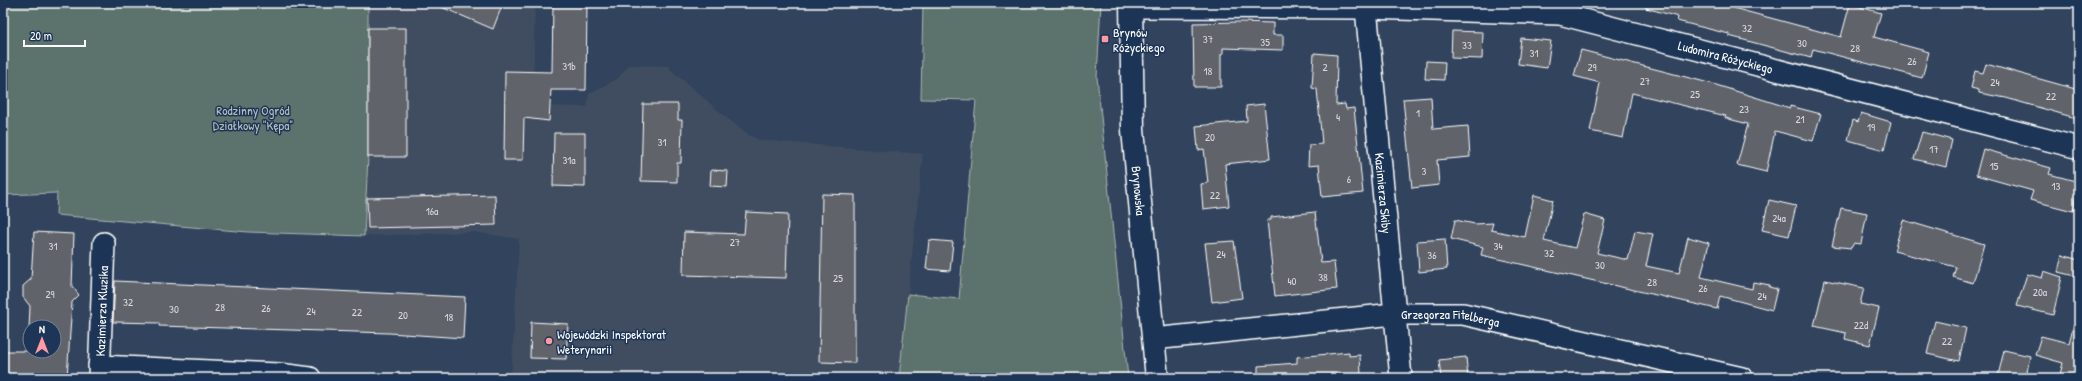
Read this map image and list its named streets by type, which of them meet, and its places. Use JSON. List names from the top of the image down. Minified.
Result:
{"streets":{"main road":["Brynowska"],"street":["Ludomira Różyckiego","Kazimierza Skiby","Kazimierza Kluzika","Grzegorza Fitelberga"]},"crossings":[["Ludomira Różyckiego","Brynowska"],["Ludomira Różyckiego","Kazimierza Skiby"],["Brynowska","Grzegorza Fitelberga"],["Kazimierza Skiby","Grzegorza Fitelberga"]],"parks":["Rodzinny Ogród Działkowy \"Kępa\""],"places":{"transit":["Brynów Różyckiego"],"other":["Wojewódzki Inspektorat Weterynarii"]},"house_numbers":["32","37","35","30","33","28","31","26","31b","2","29","18","27","24","25","22","23","1","4","21","19","20","31","17","31a","15","3","6","13","22","16a","24a","27","31","34","32","24","36","30","38","25","40","28","26","20a","29","24","32","28","26","30","24","22","20","18","22d","22"],"scale_bar":"20 m","north":"top"}
